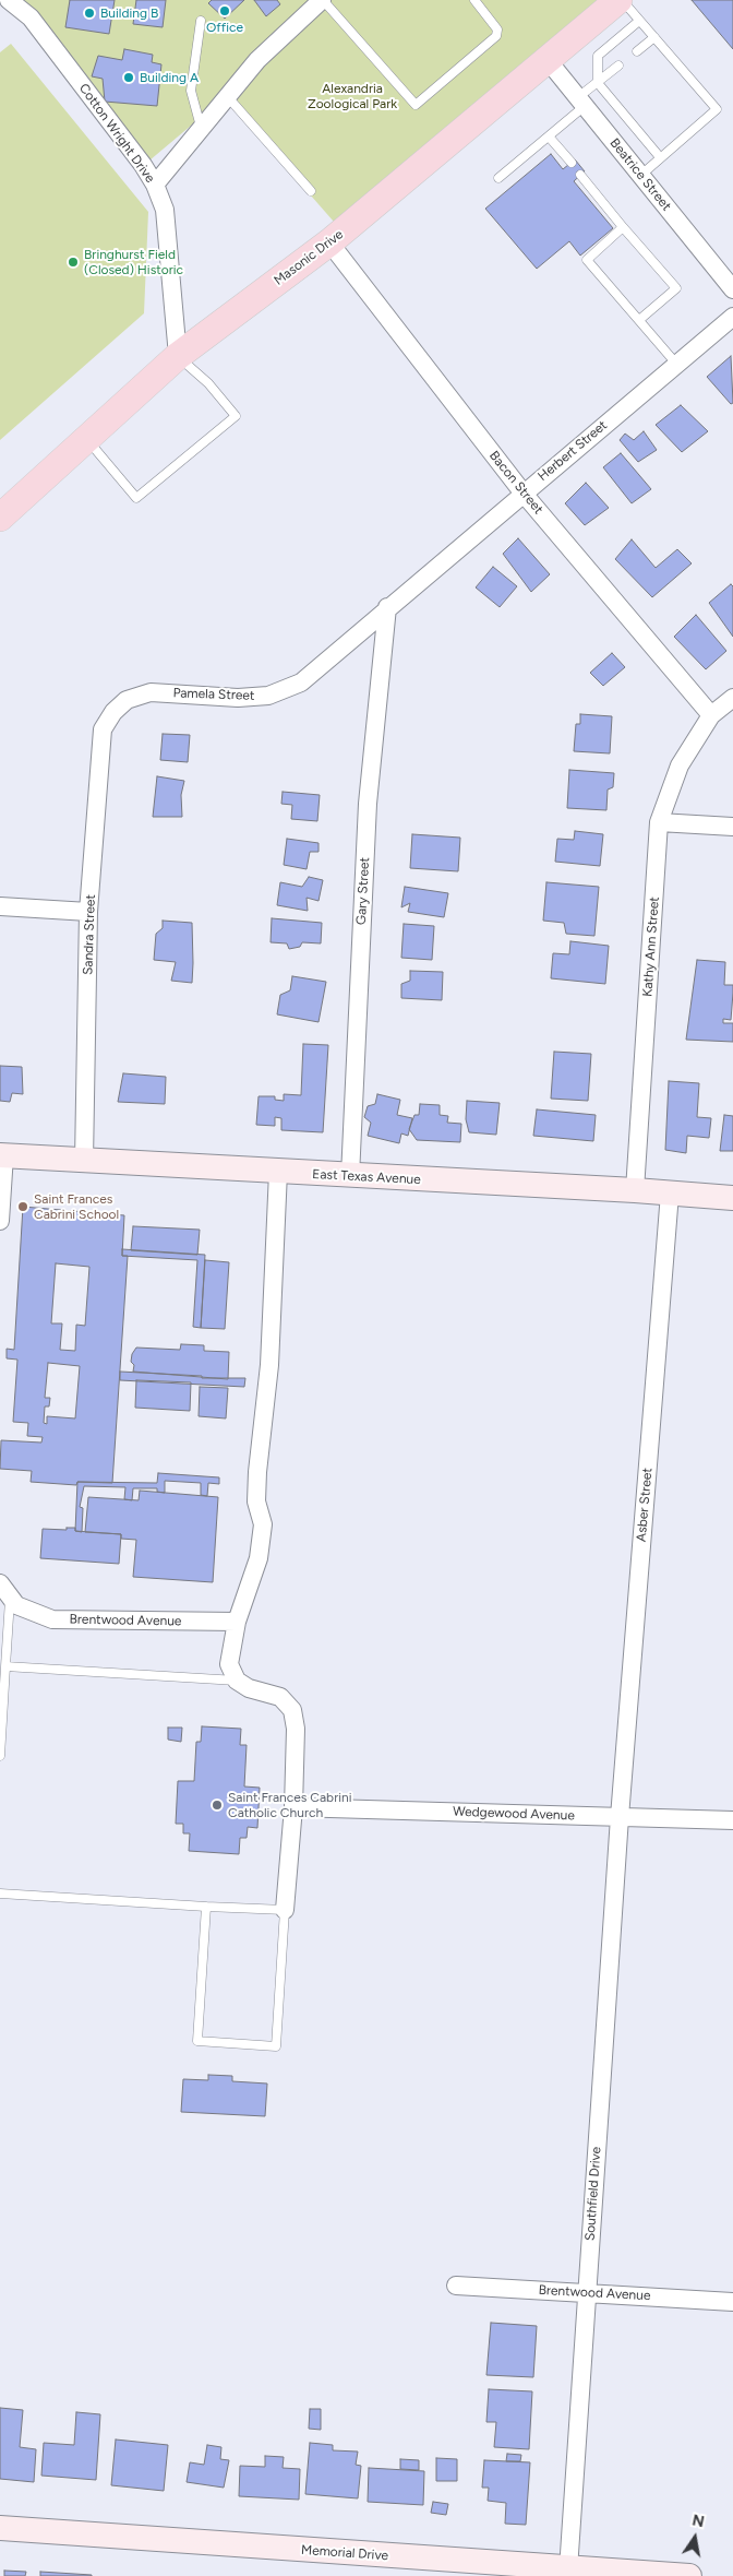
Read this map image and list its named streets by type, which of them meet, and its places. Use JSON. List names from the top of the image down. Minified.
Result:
{"streets":{"main road":["Masonic Drive"],"street":["Cotton Wright Drive","Beatrice Street","Herbert Street","Bacon Street","Pamela Street","Gary Street","Sandra Street","Kathy Ann Street","East Texas Avenue","Asber Street","Brentwood Avenue","Wedgewood Avenue","Southfield Drive","Memorial Drive"]},"crossings":[["Cotton Wright Drive","Masonic Drive"],["Beatrice Street","Masonic Drive"],["Masonic Drive","Bacon Street"],["Herbert Street","Bacon Street"],["Herbert Street","Pamela Street"],["Herbert Street","Gary Street"],["Bacon Street","Kathy Ann Street"],["Pamela Street","Gary Street"],["Pamela Street","Sandra Street"],["Gary Street","East Texas Avenue"],["Sandra Street","East Texas Avenue"],["Kathy Ann Street","East Texas Avenue"],["East Texas Avenue","Asber Street"],["Asber Street","Wedgewood Avenue"],["Asber Street","Southfield Drive"],["Brentwood Avenue","Southfield Drive"],["Wedgewood Avenue","Southfield Drive"],["Southfield Drive","Memorial Drive"]],"parks":["Alexandria Zoological Park"],"places":["Office","Building B","Building A","Bringhurst Field (Closed) Historic","Saint Frances Cabrini School","Saint Frances Cabrini Catholic Church"],"north":"top"}
